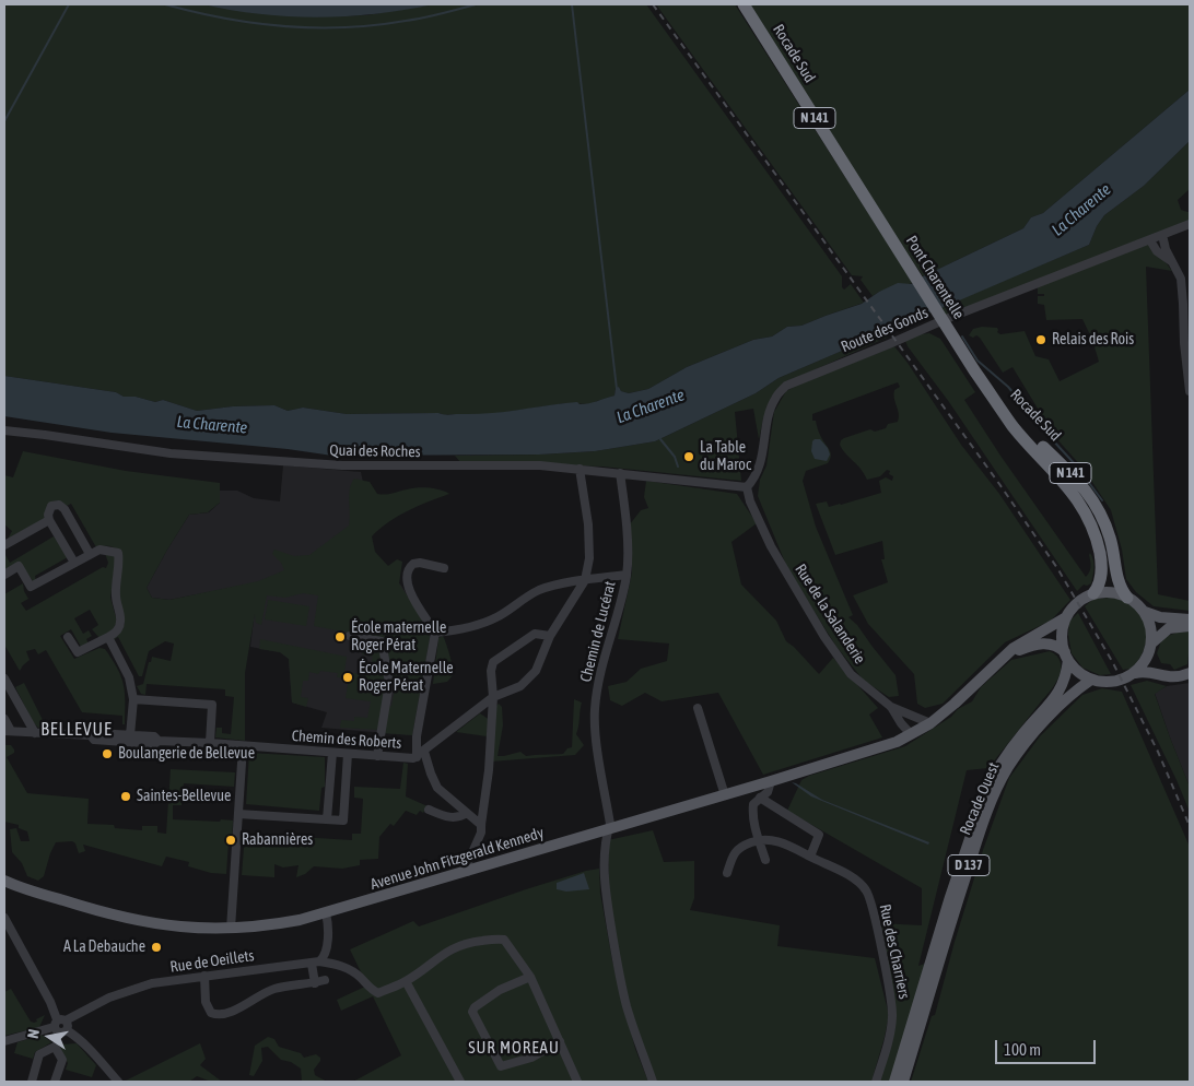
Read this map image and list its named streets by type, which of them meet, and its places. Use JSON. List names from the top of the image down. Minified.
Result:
{"streets":{"highway":["Rocade Sud","N 141","Pont Charentelle"],"main road":["Rocade Ouest","Avenue John Fitzgerald Kennedy","D 137"],"street":["Route des Gonds","Quai des Roches","Rue de la Salanderie","Chemin de Lucérat","Chemin des Roberts","Rue des Charriers","Rue de Oeillets"]},"crossings":[["Rocade Sud","Pont Charentelle"],["Rocade Sud","Rocade Ouest"],["Rocade Sud","Avenue John Fitzgerald Kennedy"],["Route des Gonds","Quai des Roches"],["Route des Gonds","Rue de la Salanderie"],["Quai des Roches","Rue de la Salanderie"],["Quai des Roches","Chemin de Lucérat"],["Rue de la Salanderie","Avenue John Fitzgerald Kennedy"],["Chemin de Lucérat","Avenue John Fitzgerald Kennedy"],["Rocade Ouest","Avenue John Fitzgerald Kennedy"]],"districts":["BELLEVUE","SUR MOREAU"],"water":["La Charente"],"places":["Relais des Rois","La Table du Maroc","École maternelle Roger Pérat","École Maternelle Roger Pérat","Boulangerie de Bellevue","Saintes-Bellevue","Rabannières","A La Debauche"],"scale_bar":"100 m","north":"left"}
